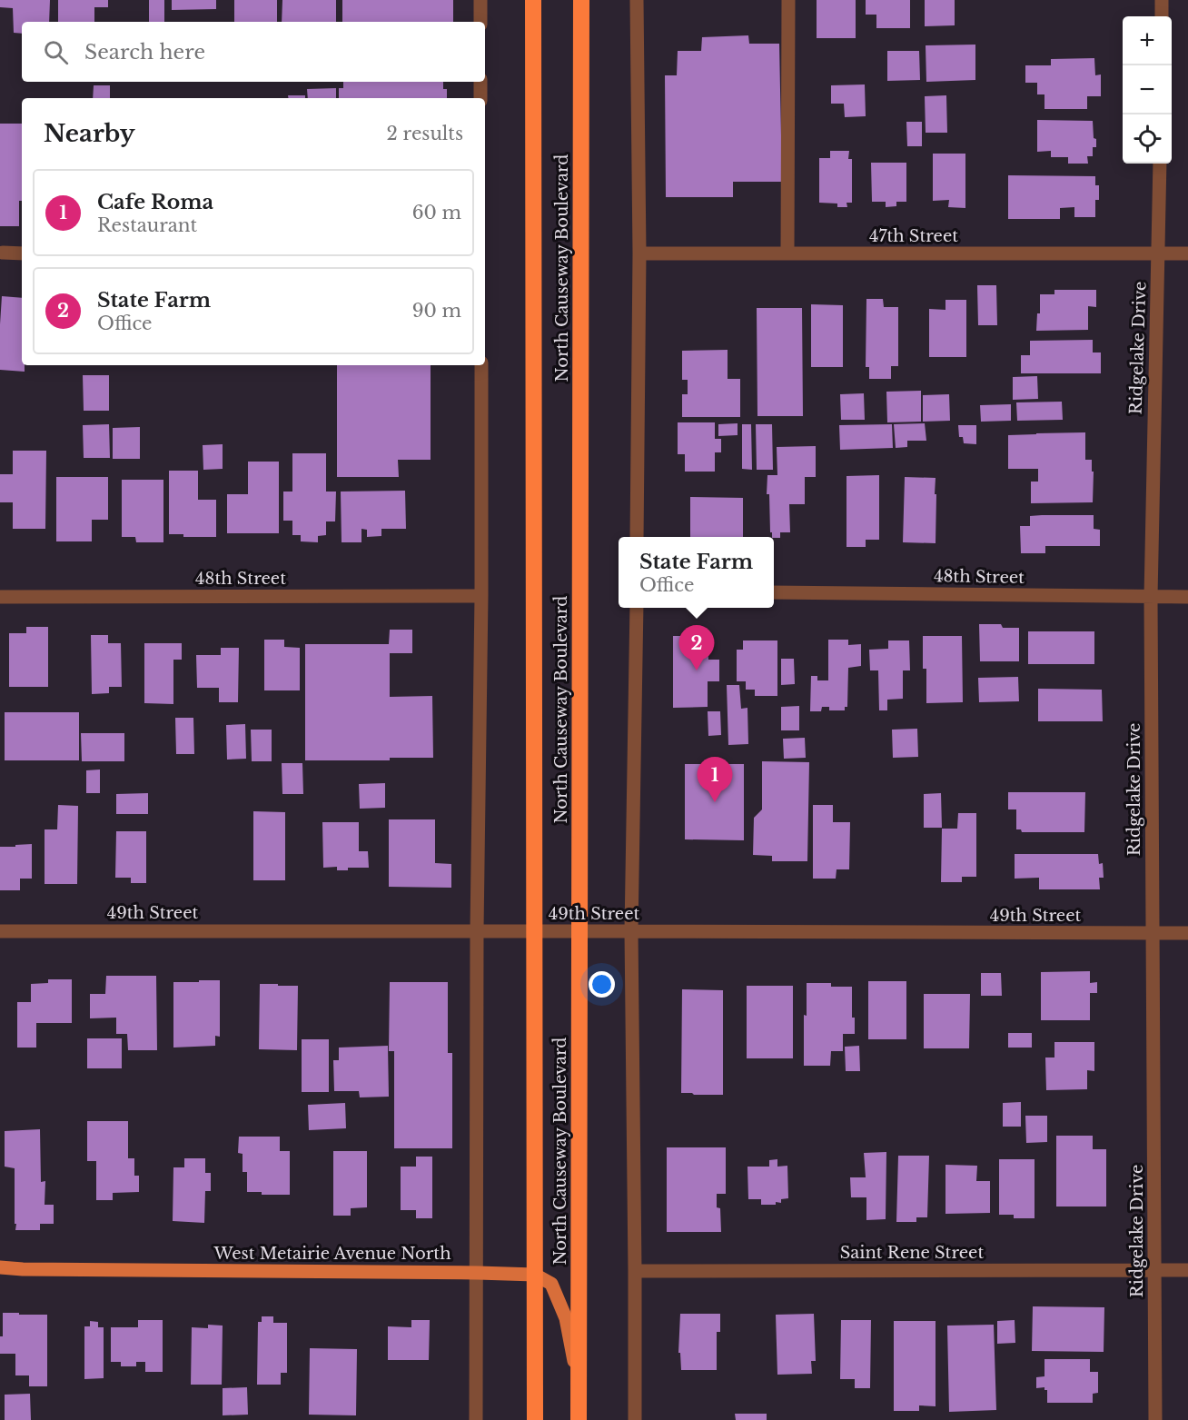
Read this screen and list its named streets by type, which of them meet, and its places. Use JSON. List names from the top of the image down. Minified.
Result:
{"streets":{"highway":["North Causeway Boulevard"],"main road":["West Metairie Avenue North"],"street":["47th Street","Ridgelake Drive","48th Street","49th Street","Saint Rene Street"]},"crossings":[["47th Street","Ridgelake Drive"],["North Causeway Boulevard","49th Street"],["North Causeway Boulevard","West Metairie Avenue North"],["Ridgelake Drive","48th Street"],["Ridgelake Drive","49th Street"],["Ridgelake Drive","Saint Rene Street"]],"page":{"map_buttons":["+","−"],"search":"Search here","heading":["Nearby","2 results"],"list":[{"mark":"1","name":"Cafe Roma","note":"Restaurant","value":"60 m"},{"mark":"2","name":"State Farm","note":"Office","value":"90 m"}],"popup":["State Farm","Office"],"pins":["2","1"]}}
